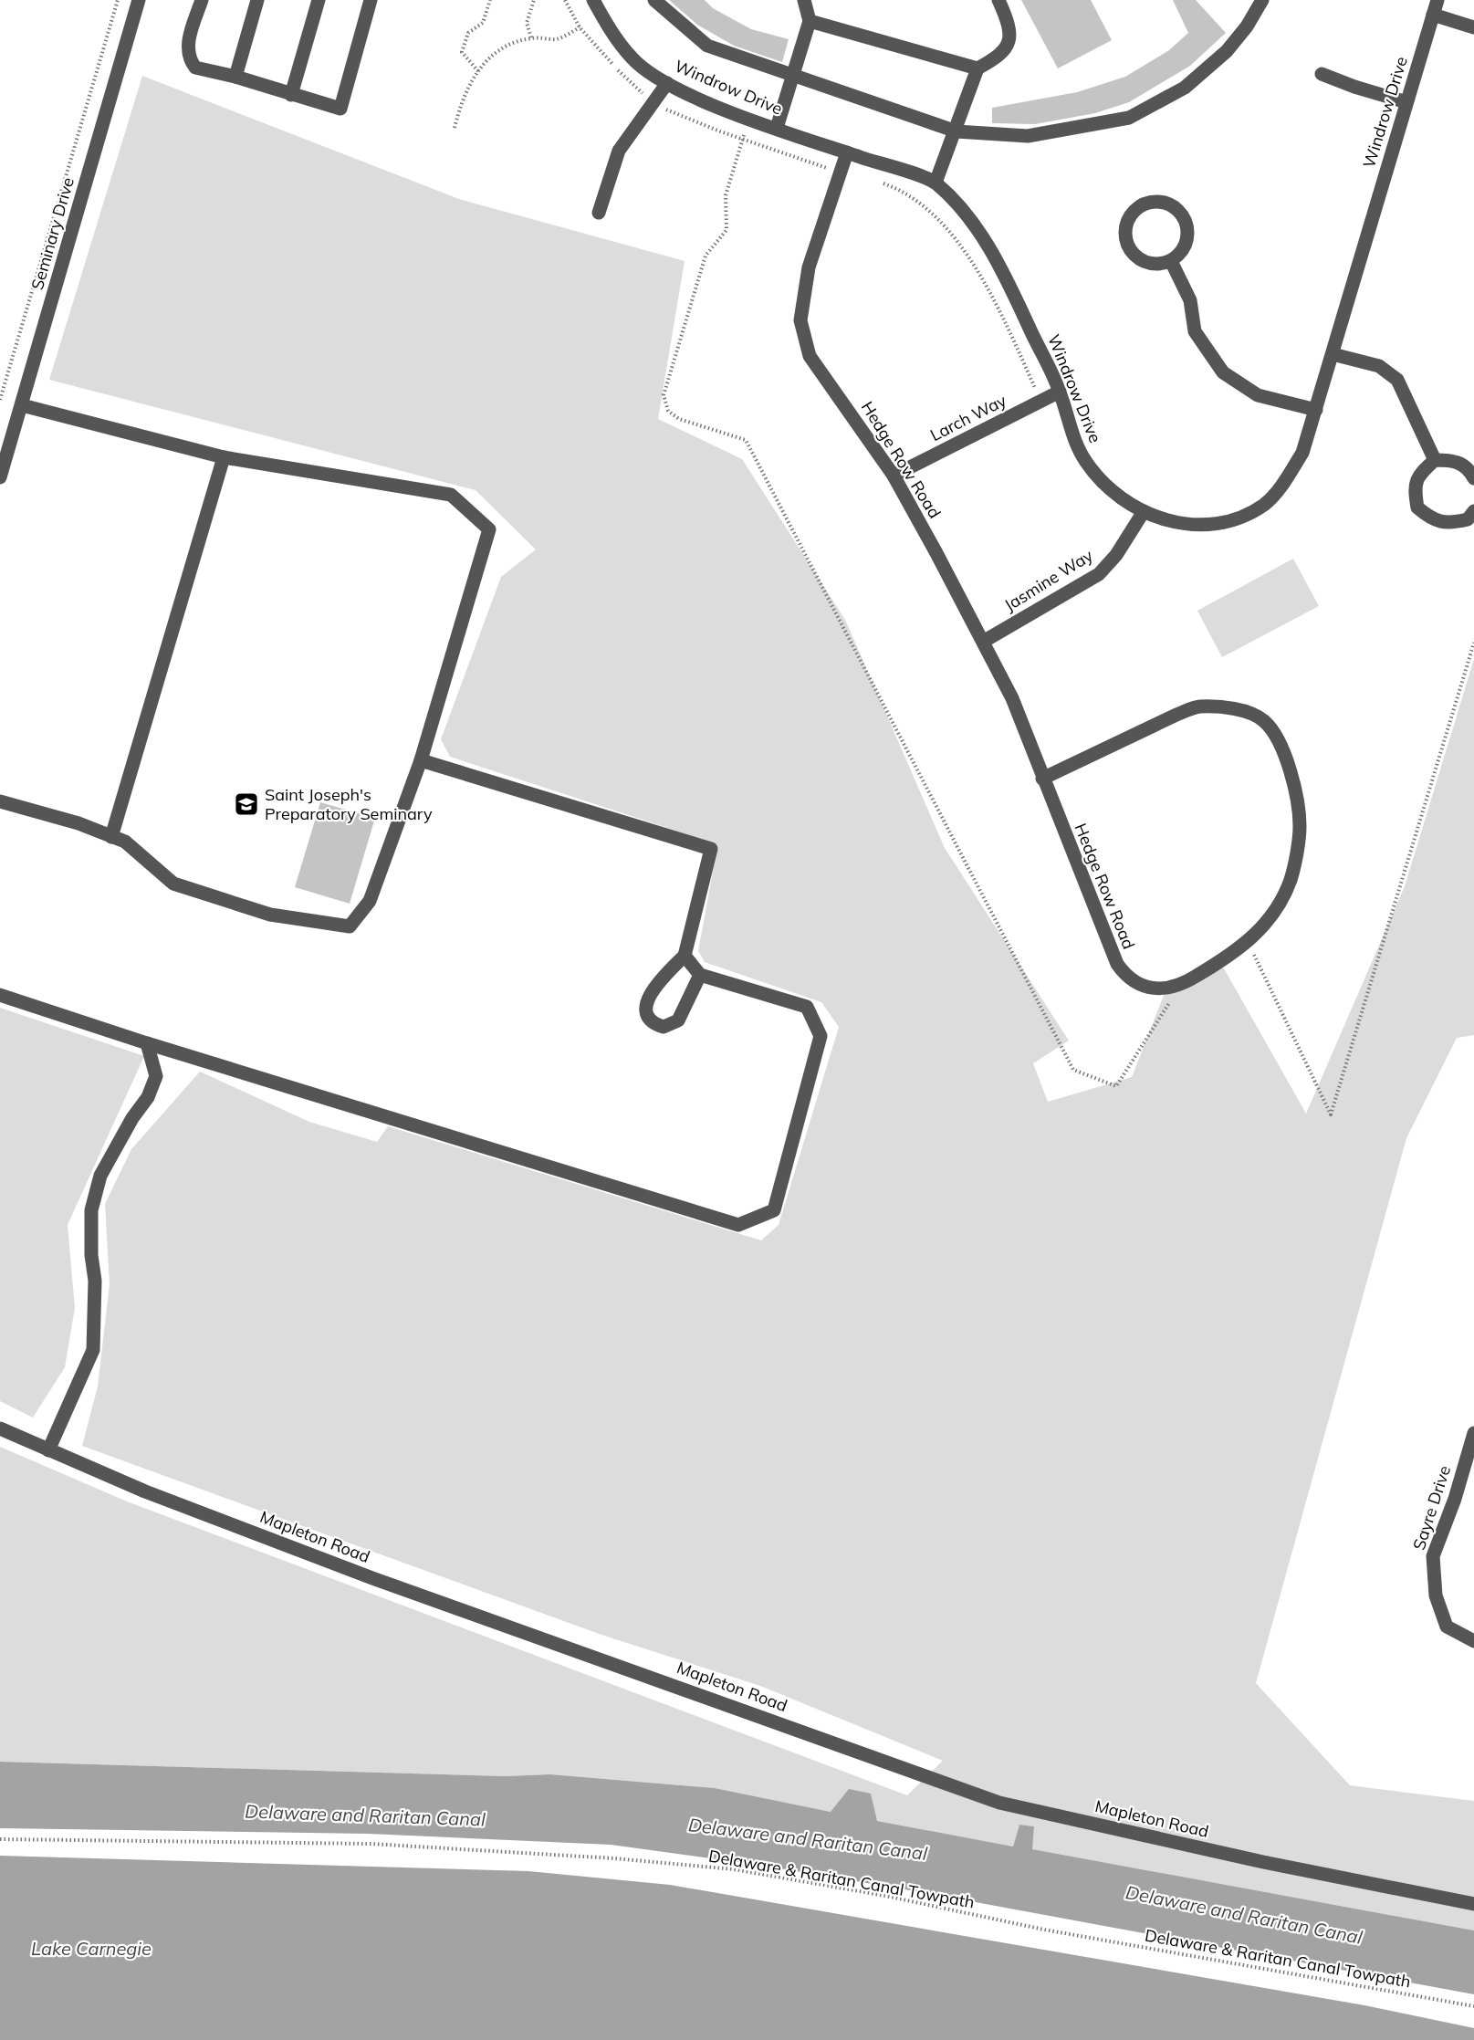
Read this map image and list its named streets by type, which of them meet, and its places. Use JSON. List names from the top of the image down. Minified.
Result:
{"streets":{"street":["Windrow Drive","Seminary Drive","Larch Way","Hedge Row Road","Jasmine Way","Sayre Drive","Mapleton Road"],"path":["Delaware & Raritan Canal Towpath"]},"crossings":[["Windrow Drive","Larch Way"],["Windrow Drive","Hedge Row Road"],["Windrow Drive","Jasmine Way"],["Larch Way","Hedge Row Road"],["Hedge Row Road","Jasmine Way"]],"water":["Delaware and Raritan Canal","Lake Carnegie"],"places":{"school or university":["Saint Joseph's Preparatory Seminary"]}}
